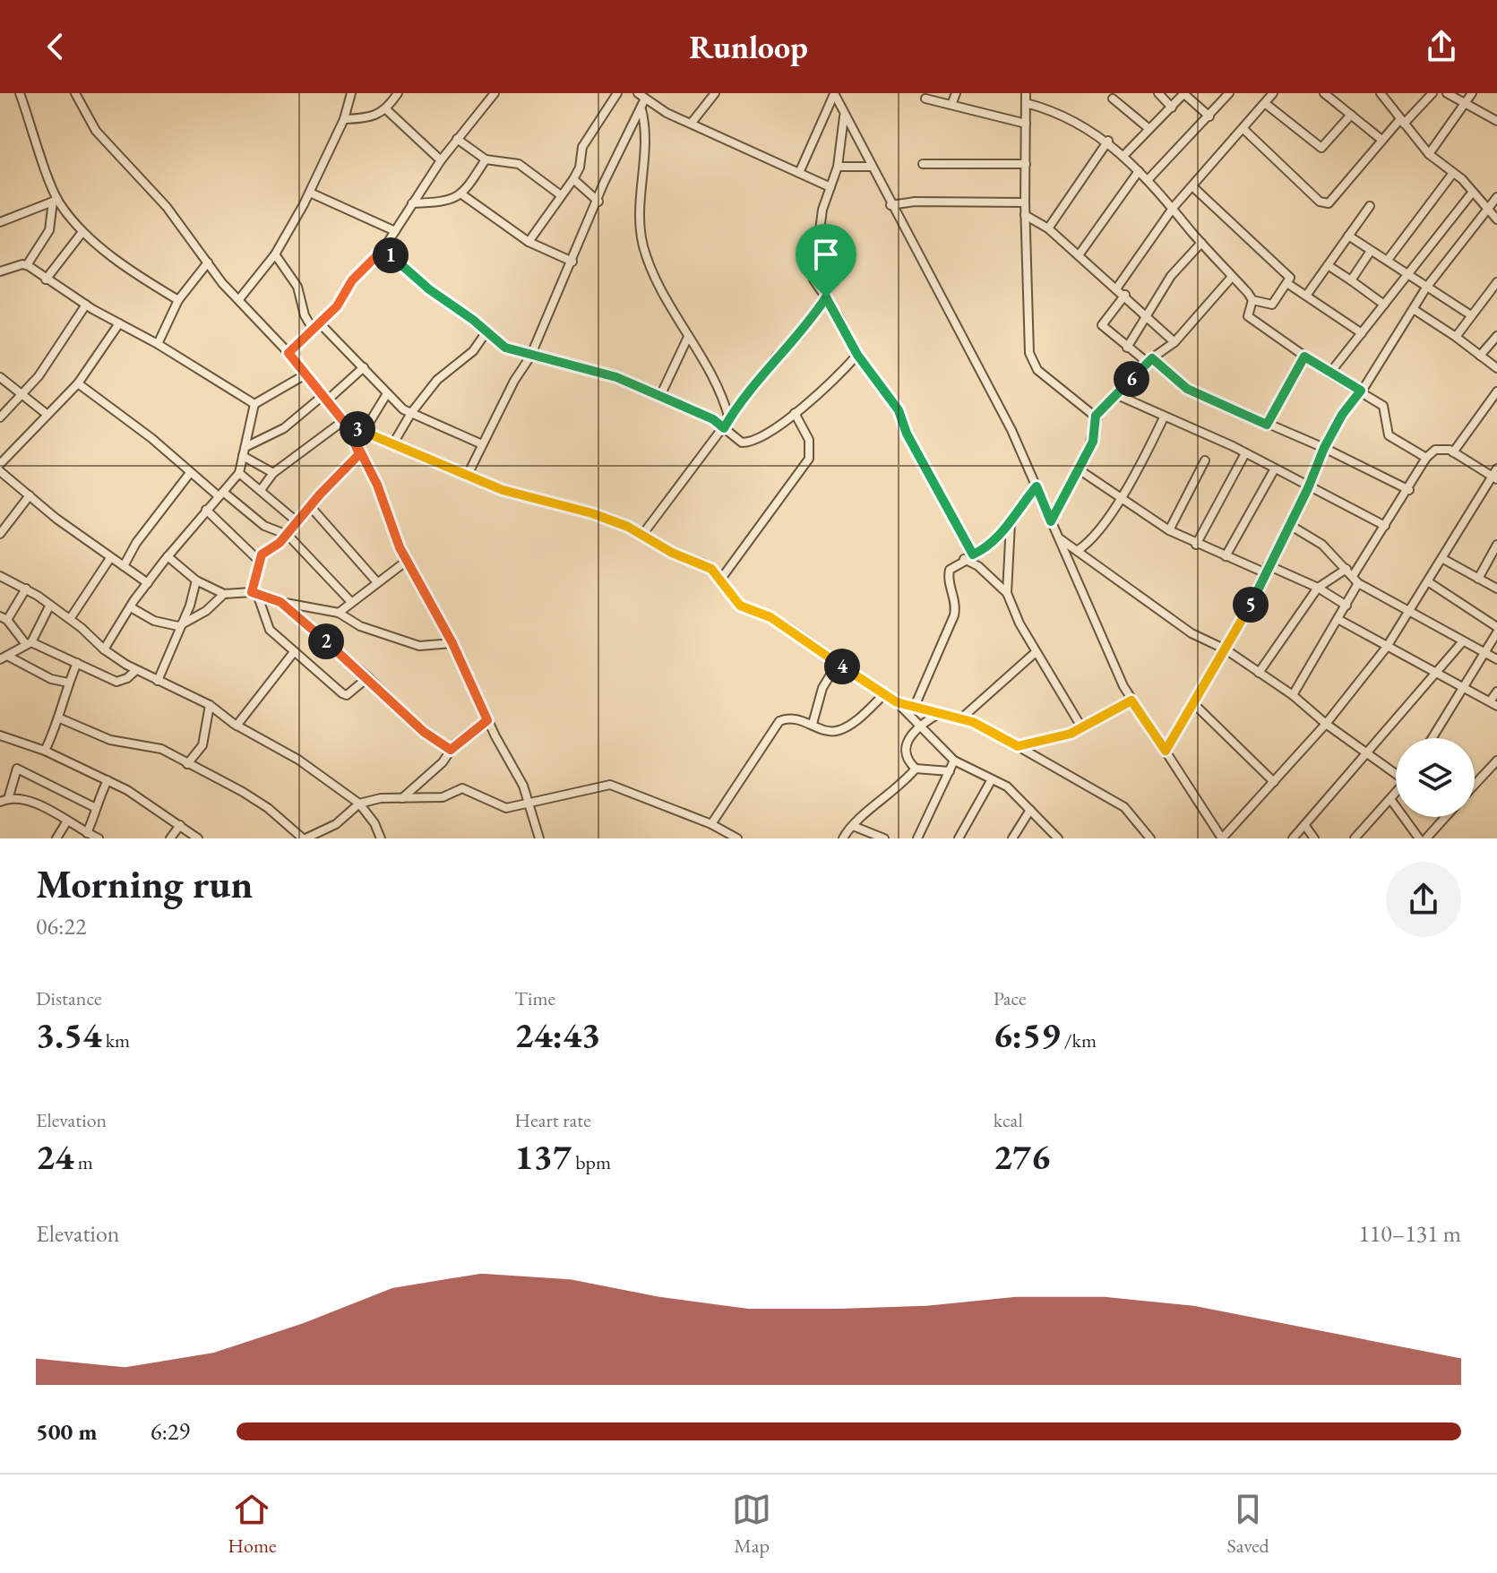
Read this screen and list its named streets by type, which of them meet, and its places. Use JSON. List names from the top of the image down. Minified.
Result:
{"page":{"header":"Runloop","pins":["1","6","3","5","2","4"],"heading":["Morning run","06:22"],"stats":[["Distance","3.54 km"],["Time","24:43"],["Pace","6:59 /km"],["Elevation","24 m"],["Heart rate","137 bpm"],["kcal","276"]],"chart":["Elevation","110–131 m"],"list":[{"name":"500 m","note":"6:29"}],"tabs":["Home","Map","Saved"]}}
